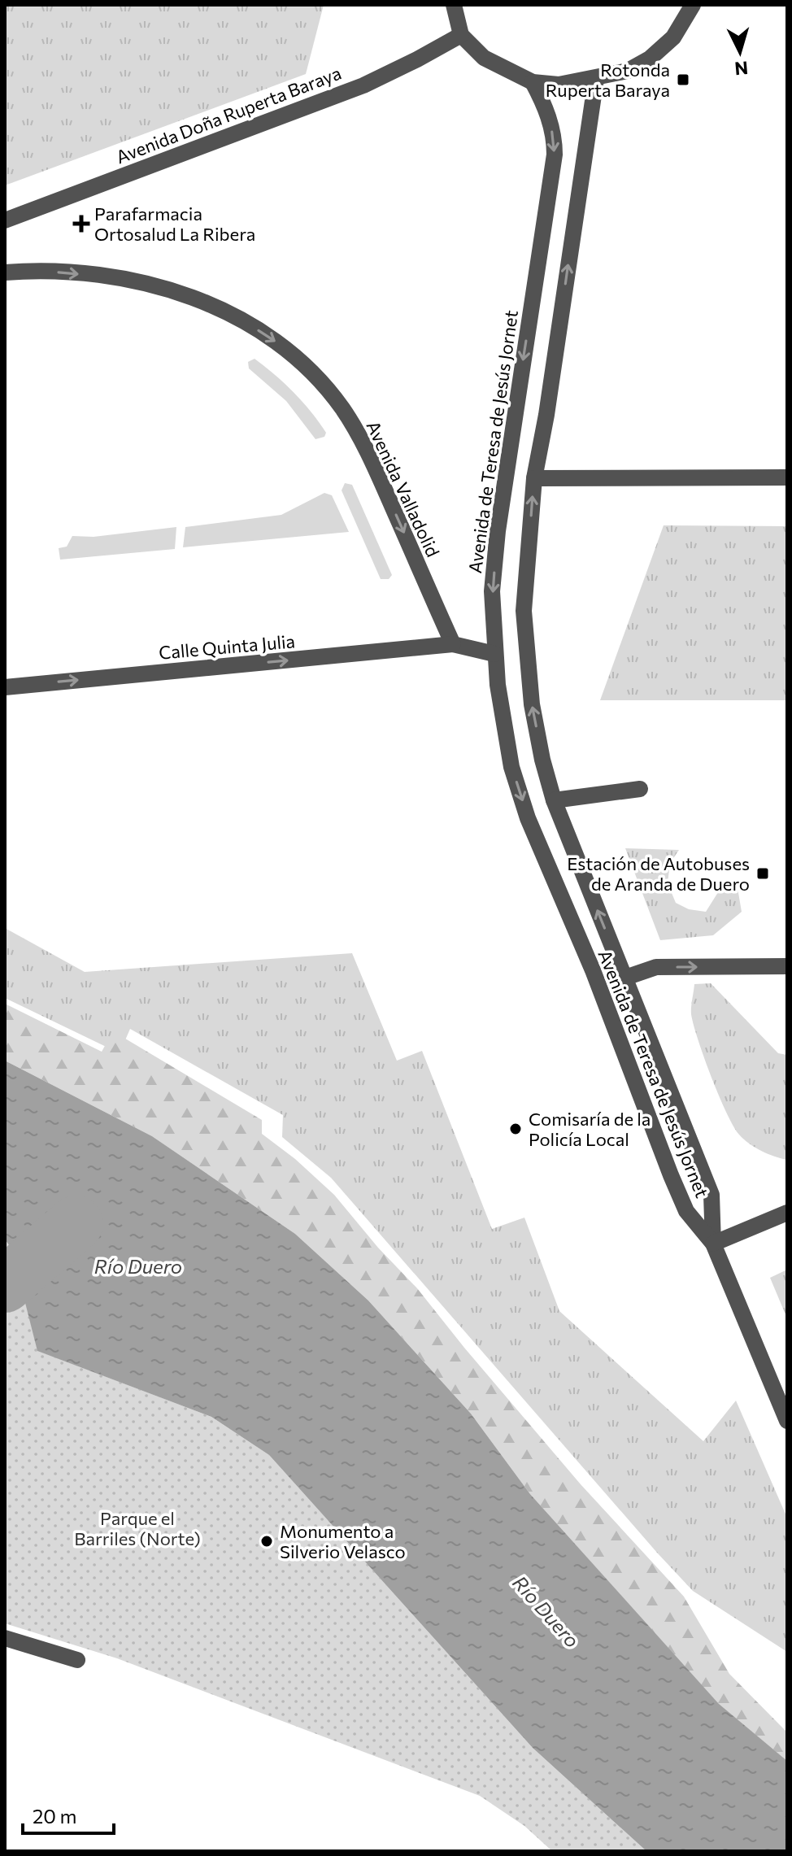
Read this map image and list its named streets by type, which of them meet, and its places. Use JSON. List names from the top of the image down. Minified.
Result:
{"streets":{"street":["Avenida Doña Ruperta Baraya","Avenida de Teresa de Jesús Jornet","Avenida Valladolid","Calle Quinta Julia"]},"crossings":[["Avenida Valladolid","Calle Quinta Julia"]],"one_way":["Avenida Valladolid","Calle Quinta Julia"],"water":["Río Duero"],"parks":["Parque el Barriles (Norte)"],"places":{"transit":["Rotonda Ruperta Baraya","Estación de Autobuses de Aranda de Duero"],"health":["Parafarmacia Ortosalud La Ribera"],"other":["Comisaría de la Policía Local","Monumento a Silverio Velasco"]},"scale_bar":"20 m","north":"bottom"}
